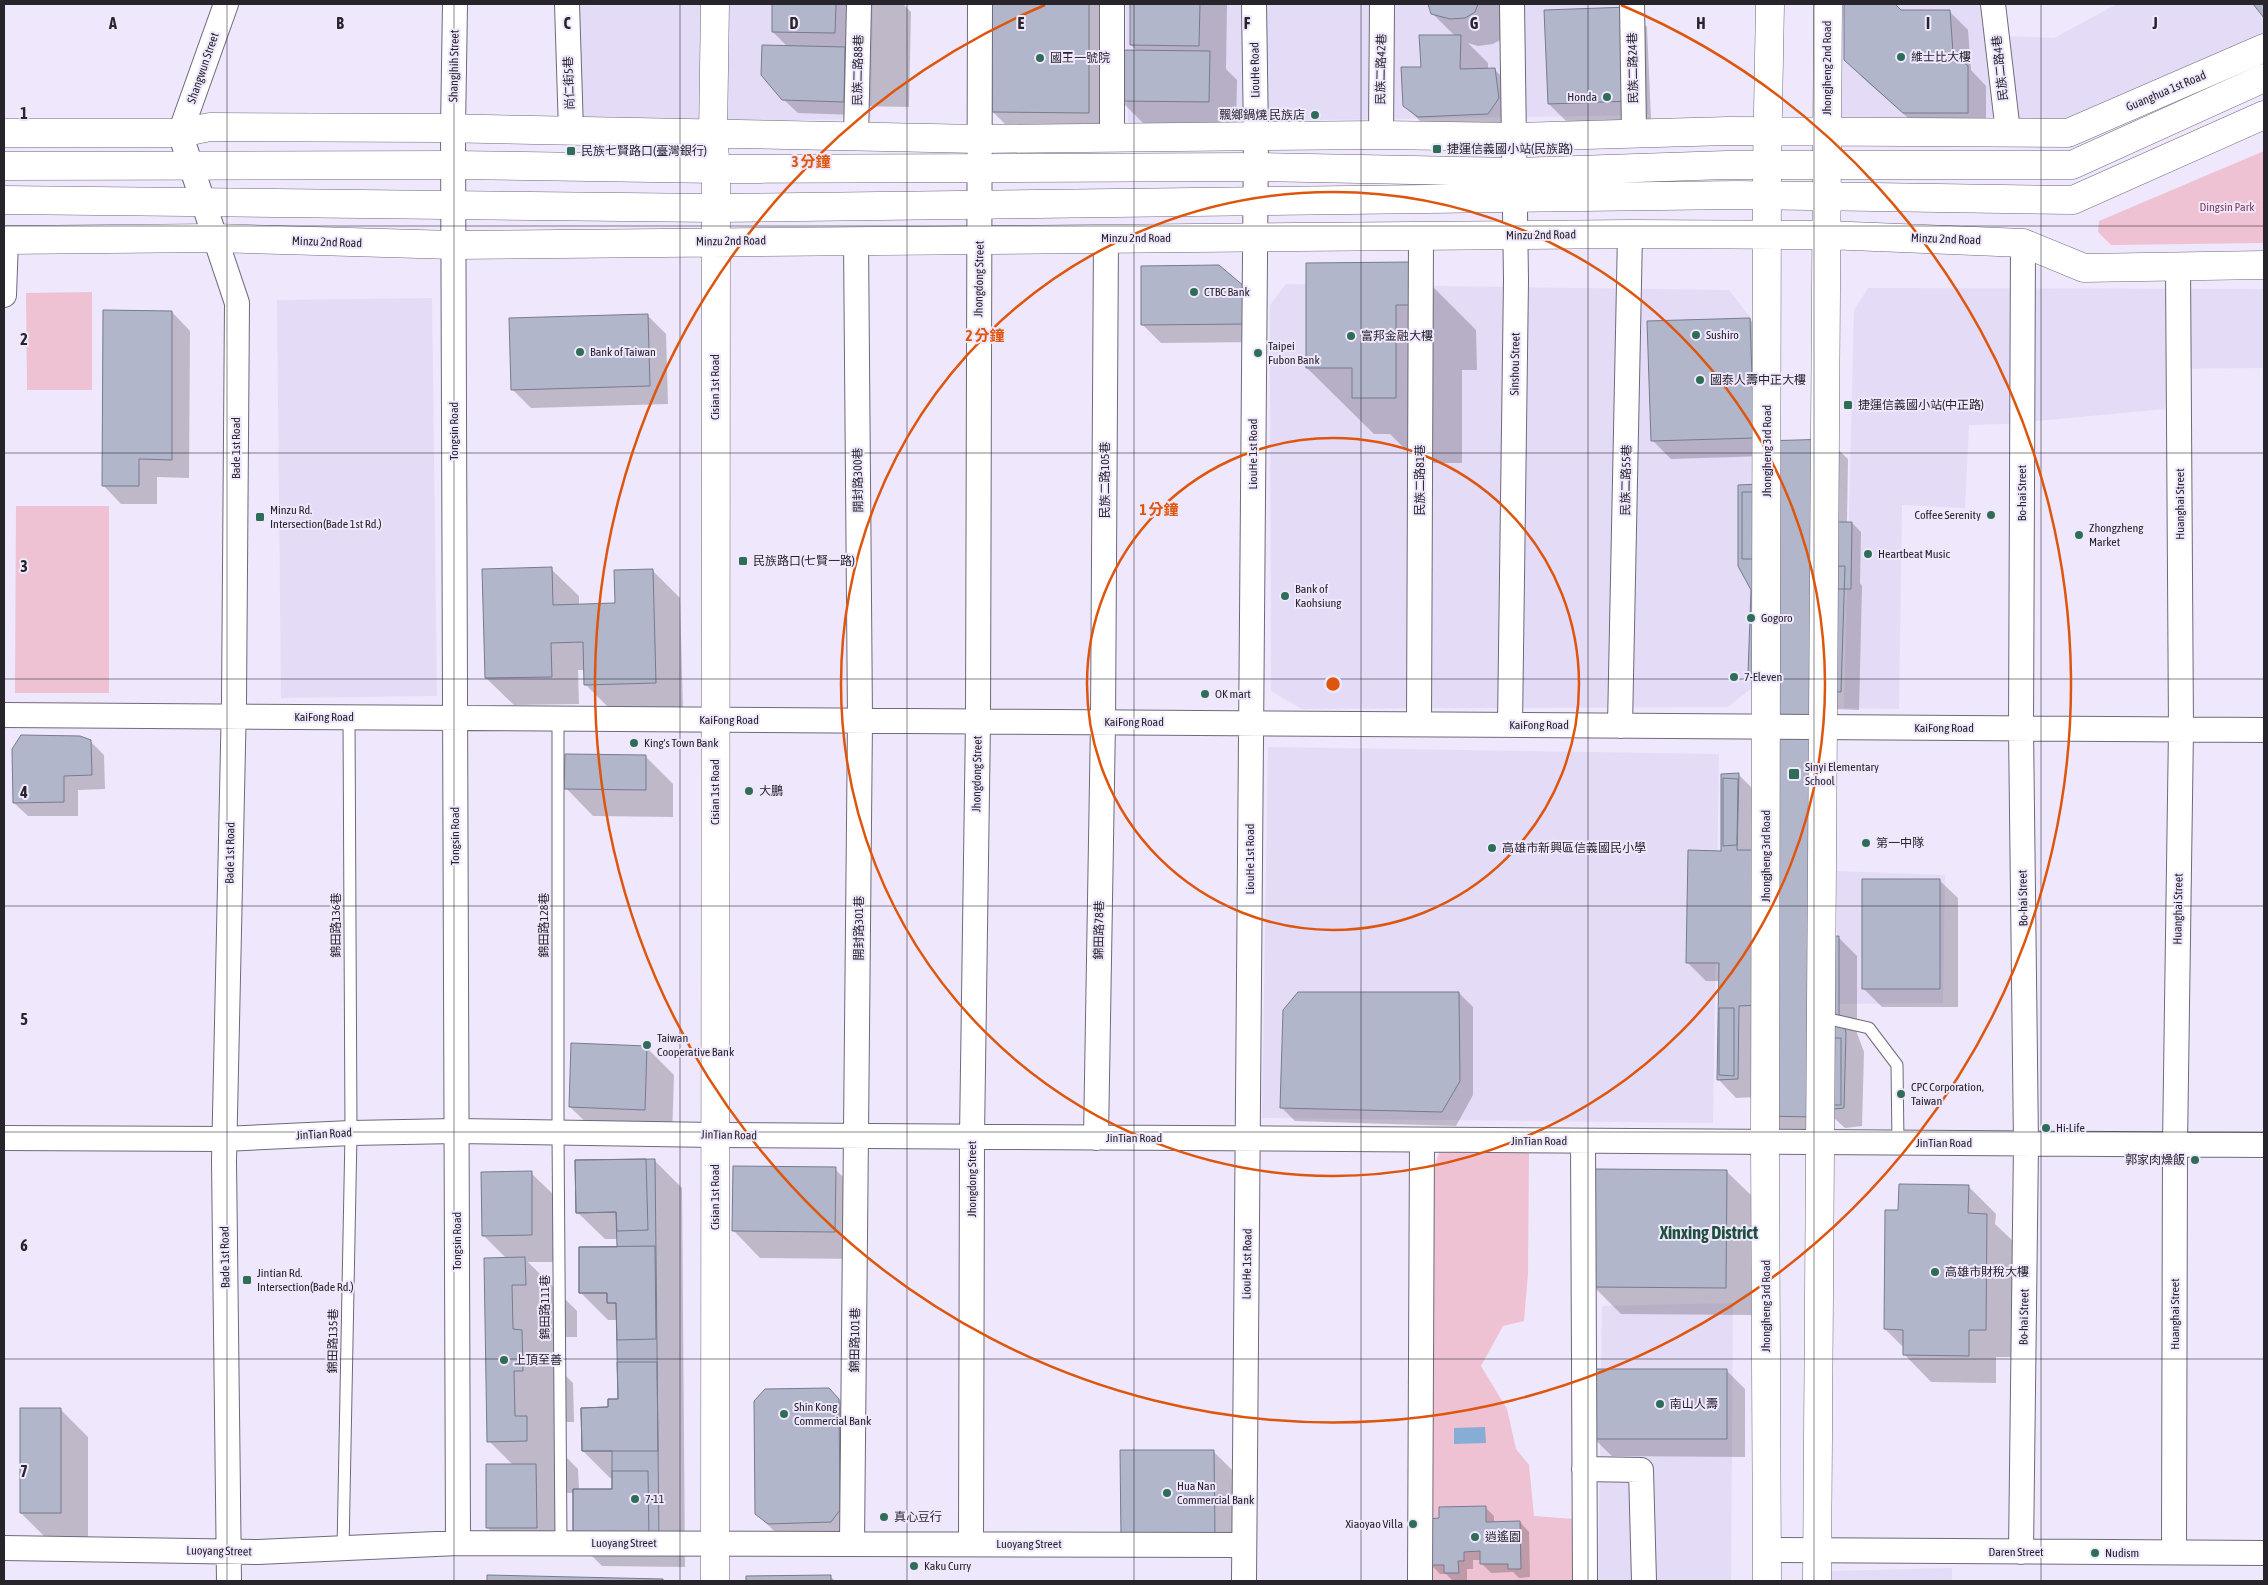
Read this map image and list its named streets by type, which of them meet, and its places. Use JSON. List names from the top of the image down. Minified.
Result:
{"streets":{"street":["Shangjhih Street","Shangwun Street","民族二路24巷","Jhongjheng 2nd Road","民族二路4巷","民族二路42巷","民族二路88巷","LiouHe Road","尚仁街5巷","Guanghua 1st Road","Minzu 2nd Road","Jhongdong Street","Sinshou Street","Cisian 1st Road","Tongsin Road","Bade 1st Road","Jhongjheng 3rd Road","LiouHe 1st Road","開封路300巷","民族二路105巷","民族二路81巷","民族二路55巷","Bo-hai Street","Huanghai Street","KaiFong Road","開封路301巷","錦田路78巷","JinTian Road","錦田路101巷","Luoyang Street","Daren Street"],"lane":["錦田路136巷","錦田路128巷","錦田路111巷","錦田路135巷"]},"crossings":[["Shangjhih Street","Tongsin Road"],["Shangwun Street","Bade 1st Road"],["民族二路4巷","Guanghua 1st Road"],["LiouHe Road","LiouHe 1st Road"],["Minzu 2nd Road","Jhongdong Street"],["Minzu 2nd Road","Sinshou Street"],["Minzu 2nd Road","Cisian 1st Road"],["Minzu 2nd Road","Tongsin Road"],["Minzu 2nd Road","Bade 1st Road"],["Minzu 2nd Road","Jhongjheng 3rd Road"],["Minzu 2nd Road","LiouHe 1st Road"],["Minzu 2nd Road","開封路300巷"],["Minzu 2nd Road","民族二路105巷"],["Minzu 2nd Road","民族二路81巷"],["Minzu 2nd Road","民族二路55巷"],["Minzu 2nd Road","Bo-hai Street"],["Minzu 2nd Road","Huanghai Street"],["Jhongdong Street","KaiFong Road"],["Jhongdong Street","JinTian Road"],["Jhongdong Street","Luoyang Street"],["Sinshou Street","KaiFong Road"],["Cisian 1st Road","KaiFong Road"],["Cisian 1st Road","JinTian Road"],["Cisian 1st Road","Luoyang Street"],["Tongsin Road","KaiFong Road"],["Tongsin Road","JinTian Road"],["Tongsin Road","Luoyang Street"],["Bade 1st Road","KaiFong Road"],["Bade 1st Road","JinTian Road"],["Bade 1st Road","Luoyang Street"],["Jhongjheng 3rd Road","KaiFong Road"],["Jhongjheng 3rd Road","JinTian Road"],["Jhongjheng 3rd Road","Daren Street"],["LiouHe 1st Road","KaiFong Road"],["LiouHe 1st Road","JinTian Road"],["LiouHe 1st Road","Luoyang Street"],["開封路300巷","KaiFong Road"],["開封路300巷","開封路301巷"],["民族二路105巷","KaiFong Road"],["民族二路105巷","錦田路78巷"],["民族二路81巷","KaiFong Road"],["民族二路55巷","KaiFong Road"],["Bo-hai Street","KaiFong Road"],["Bo-hai Street","JinTian Road"],["Bo-hai Street","Daren Street"],["Huanghai Street","KaiFong Road"],["Huanghai Street","JinTian Road"],["Huanghai Street","Daren Street"],["KaiFong Road","錦田路136巷"],["KaiFong Road","錦田路128巷"],["KaiFong Road","開封路301巷"],["KaiFong Road","錦田路78巷"],["錦田路136巷","JinTian Road"],["錦田路136巷","錦田路135巷"],["錦田路128巷","JinTian Road"],["錦田路128巷","錦田路111巷"],["開封路301巷","JinTian Road"],["開封路301巷","錦田路101巷"],["錦田路78巷","JinTian Road"],["JinTian Road","錦田路111巷"],["JinTian Road","錦田路101巷"],["JinTian Road","錦田路135巷"],["錦田路111巷","Luoyang Street"],["錦田路101巷","Luoyang Street"],["錦田路135巷","Luoyang Street"]],"districts":["Xinxing District"],"parks":["Dingsin Park"],"places":{"other":["維士比大樓","國王一號院","Honda","飄鄉鍋燒 民族店","CTBC Bank","Sushiro","富邦金融大樓","Bank of Taiwan","Taipei Fubon Bank","國泰人壽中正大樓","Coffee Serenity","Zhongzheng Market","Heartbeat Music","Bank of Kaohsiung","Gogoro","7-Eleven","OK mart","King's Town Bank","大鵬","第一中隊","高雄市新興區信義國民小學","Taiwan Cooperative Bank","CPC Corporation, Taiwan","Hi-Life","郭家肉燥飯","高雄市財稅大樓","上頂至善","南山人壽","Shin Kong Commercial Bank","Hua Nan Commercial Bank","7-11","真心豆行","Xiaoyao Villa","逍遙園","Nudism","Kaku Curry"],"transit":["捷運信義國小站(民族路)","民族七賢路口(臺灣銀行)","捷運信義國小站(中正路)","Minzu Rd. Intersection(Bade 1st Rd.)","民族路口(七賢一路)","Sinyi Elementary School","Jintian Rd. Intersection(Bade Rd.)"]},"grid":{"columns":["A","B","C","D","E","F","G","H","I","J"],"rows":["1","2","3","4","5","6","7"]},"rings":["3 分鐘","2 分鐘","1 分鐘"]}
